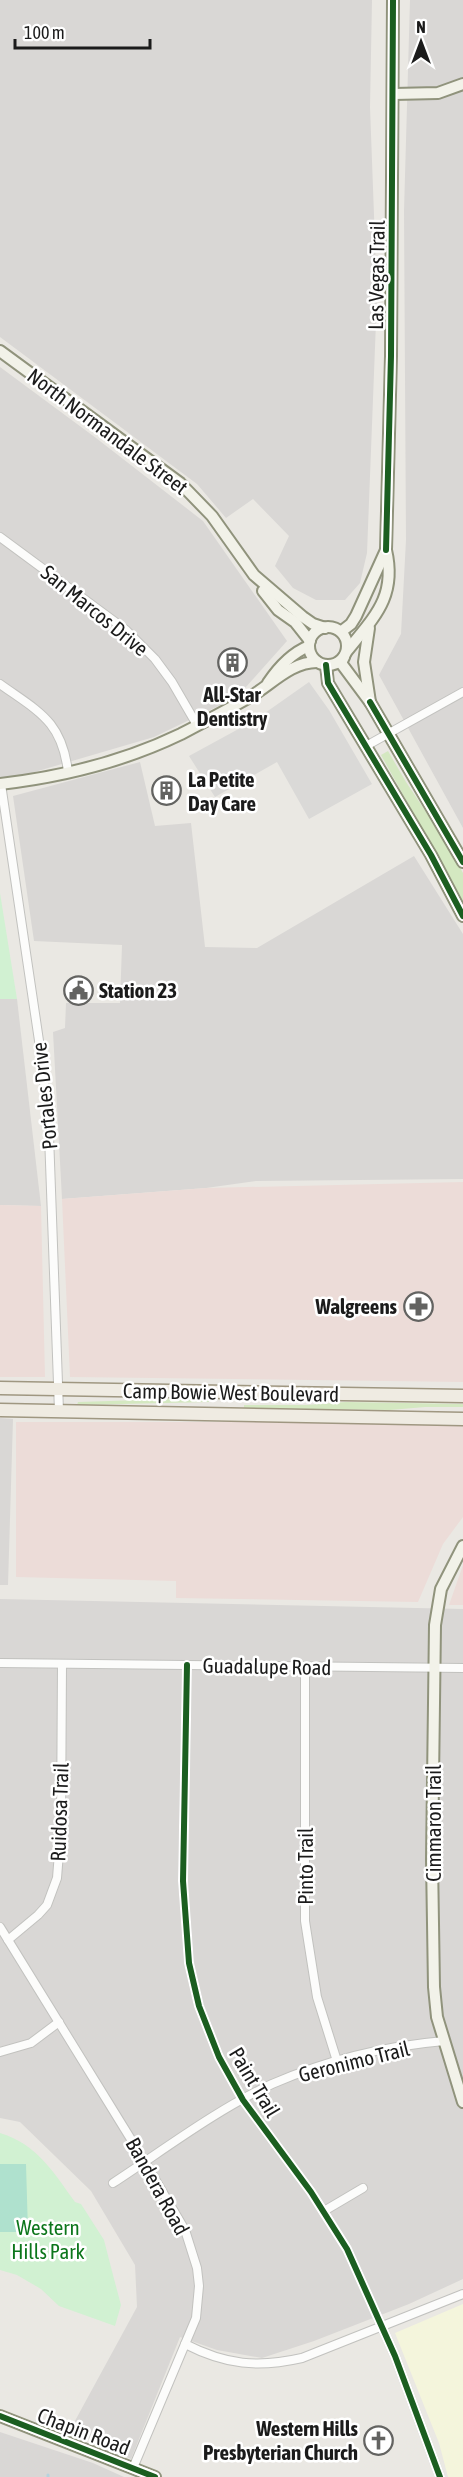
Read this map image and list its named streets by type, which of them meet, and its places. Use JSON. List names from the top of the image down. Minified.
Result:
{"streets":{"main road":["Camp Bowie West Boulevard"],"street":["Las Vegas Trail","North Normandale Street","San Marcos Drive","Portales Drive","Guadalupe Road","Ruidosa Trail","Cimmaron Trail","Pinto Trail","Geronimo Trail","Paint Trail","Bandera Road","Chapin Road"]},"crossings":[["Las Vegas Trail","North Normandale Street"],["Portales Drive","Camp Bowie West Boulevard"],["Guadalupe Road","Ruidosa Trail"],["Guadalupe Road","Cimmaron Trail"],["Guadalupe Road","Pinto Trail"],["Guadalupe Road","Paint Trail"],["Ruidosa Trail","Bandera Road"],["Cimmaron Trail","Geronimo Trail"],["Pinto Trail","Geronimo Trail"],["Geronimo Trail","Paint Trail"],["Geronimo Trail","Bandera Road"],["Bandera Road","Chapin Road"]],"parks":["Western Hills Park"],"places":{"building":["All-Star Dentistry","La Petite Day Care"],"public building":["Station 23"],"pharmacy":["Walgreens"],"church":["Western Hills Presbyterian Church"]},"scale_bar":"100 m","north":"top"}
